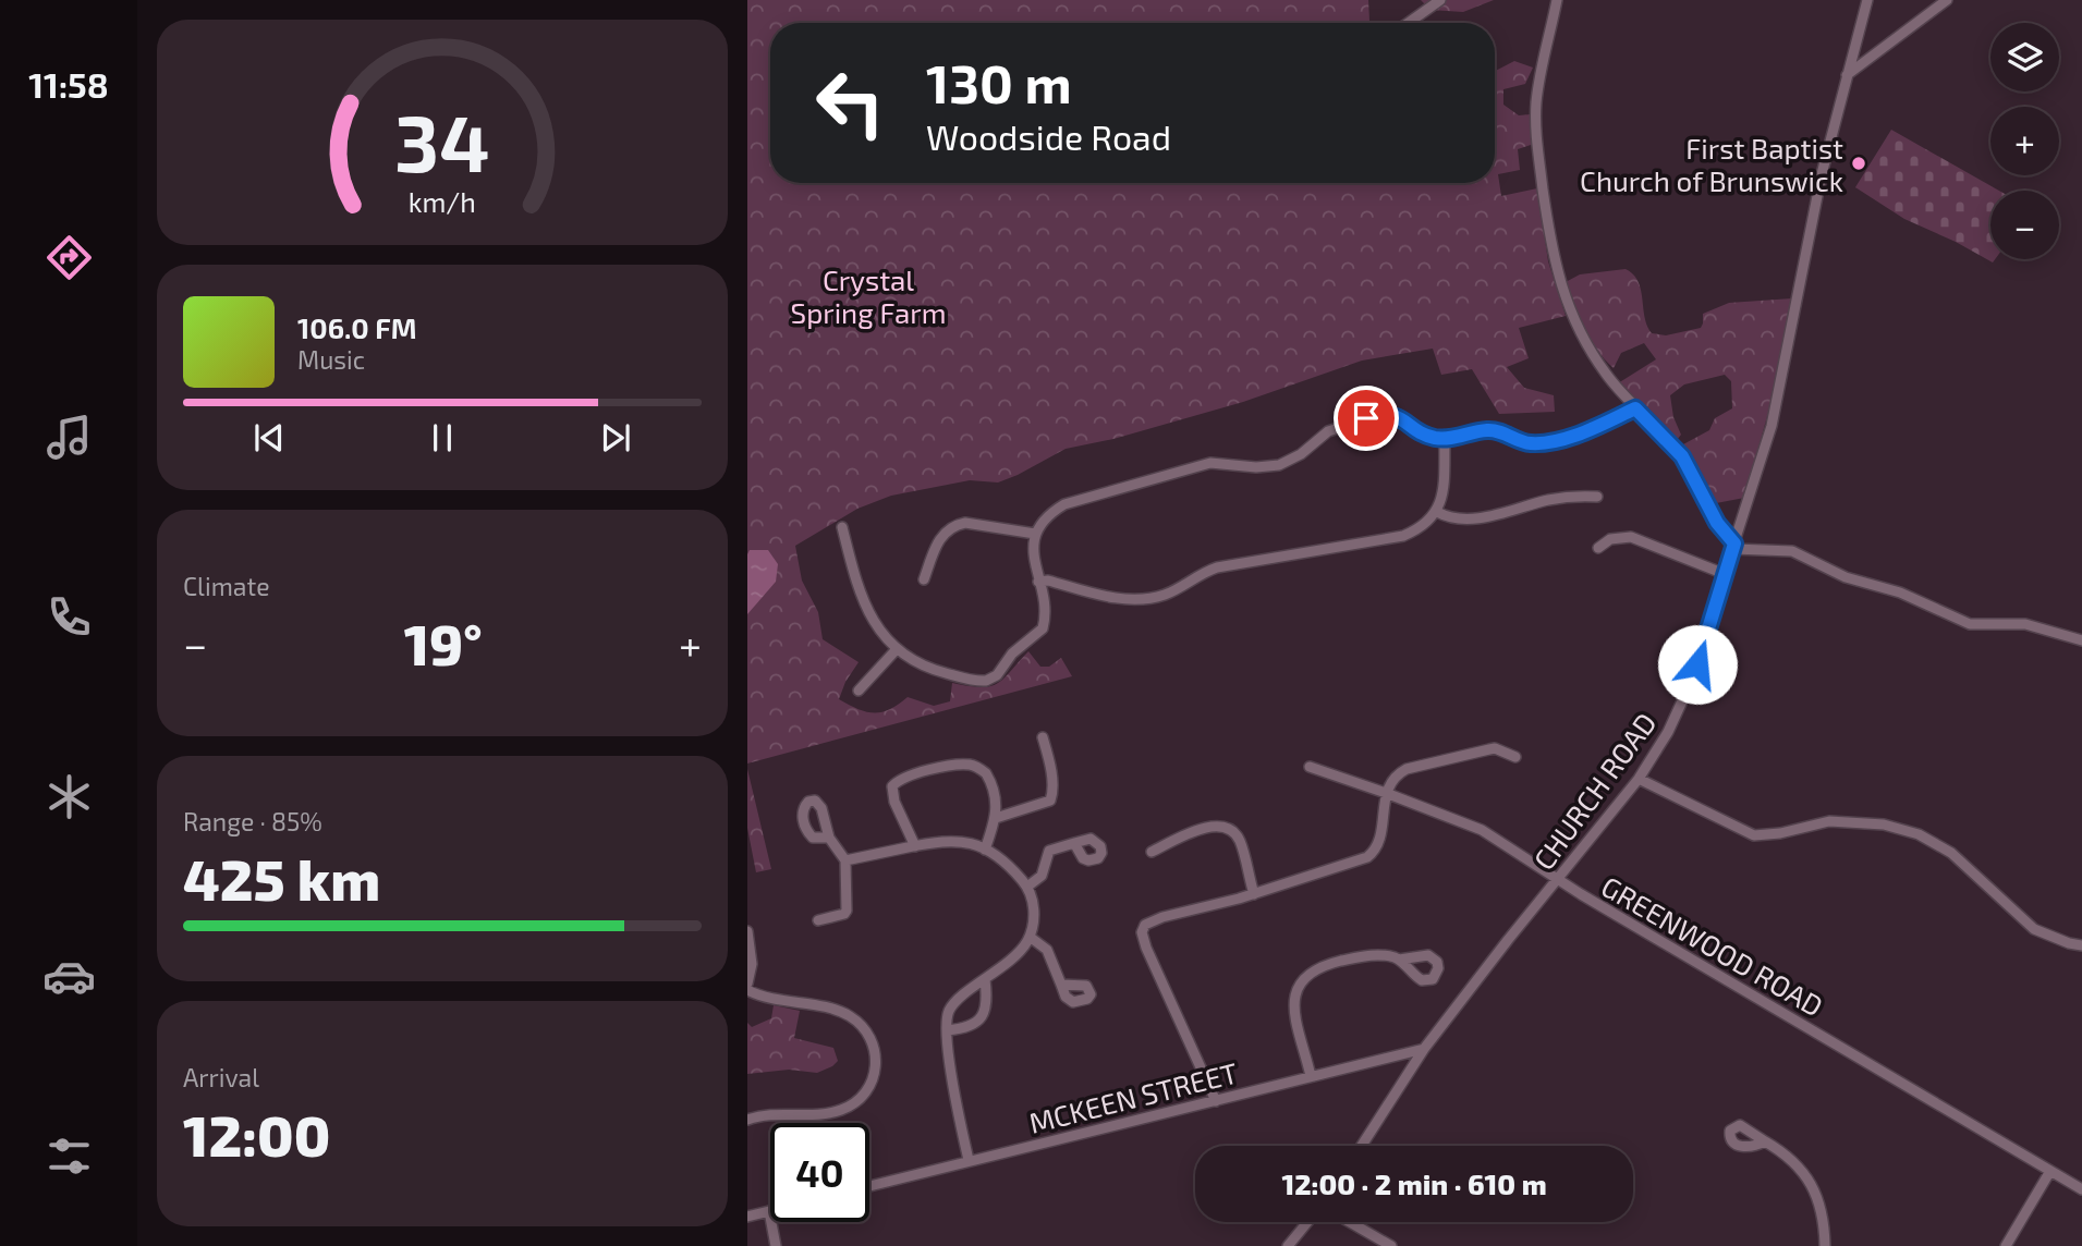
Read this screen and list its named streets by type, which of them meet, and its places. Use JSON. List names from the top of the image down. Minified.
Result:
{"streets":{"street":["CHURCH ROAD","GREENWOOD ROAD","MCKEEN STREET"]},"crossings":[["CHURCH ROAD","GREENWOOD ROAD"],["CHURCH ROAD","MCKEEN STREET"]],"parks":["Crystal Spring Farm"],"places":["First Baptist Church of Brunswick"],"page":{"tabs":"11:58","map_buttons":["+","−"],"turn":["130 m","Woodside Road"],"song":["106.0 FM","Music"],"tile":["Climate",["Range · 85%","425 km"],["Arrival","12:00"]],"heat":["−","19°","+"],"limit":"40","trip":"12:00 · 2 min · 610 m","gauge":["34","km/h"]}}
